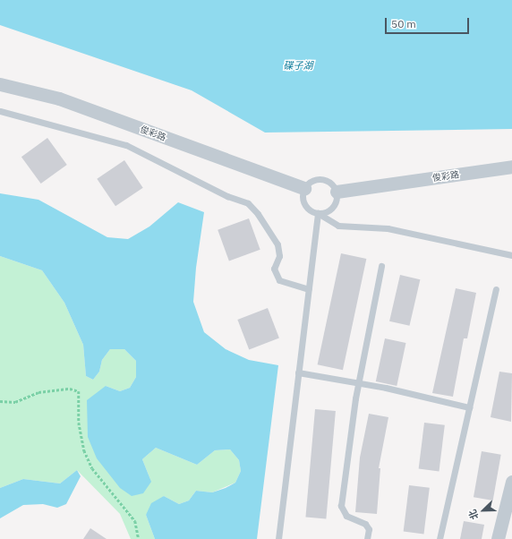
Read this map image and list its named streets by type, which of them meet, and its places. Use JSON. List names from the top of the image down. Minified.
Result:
{"streets":{"street":["俊彩路"]},"water":["碟子湖"],"scale_bar":"50 m","north":"bottom left"}
